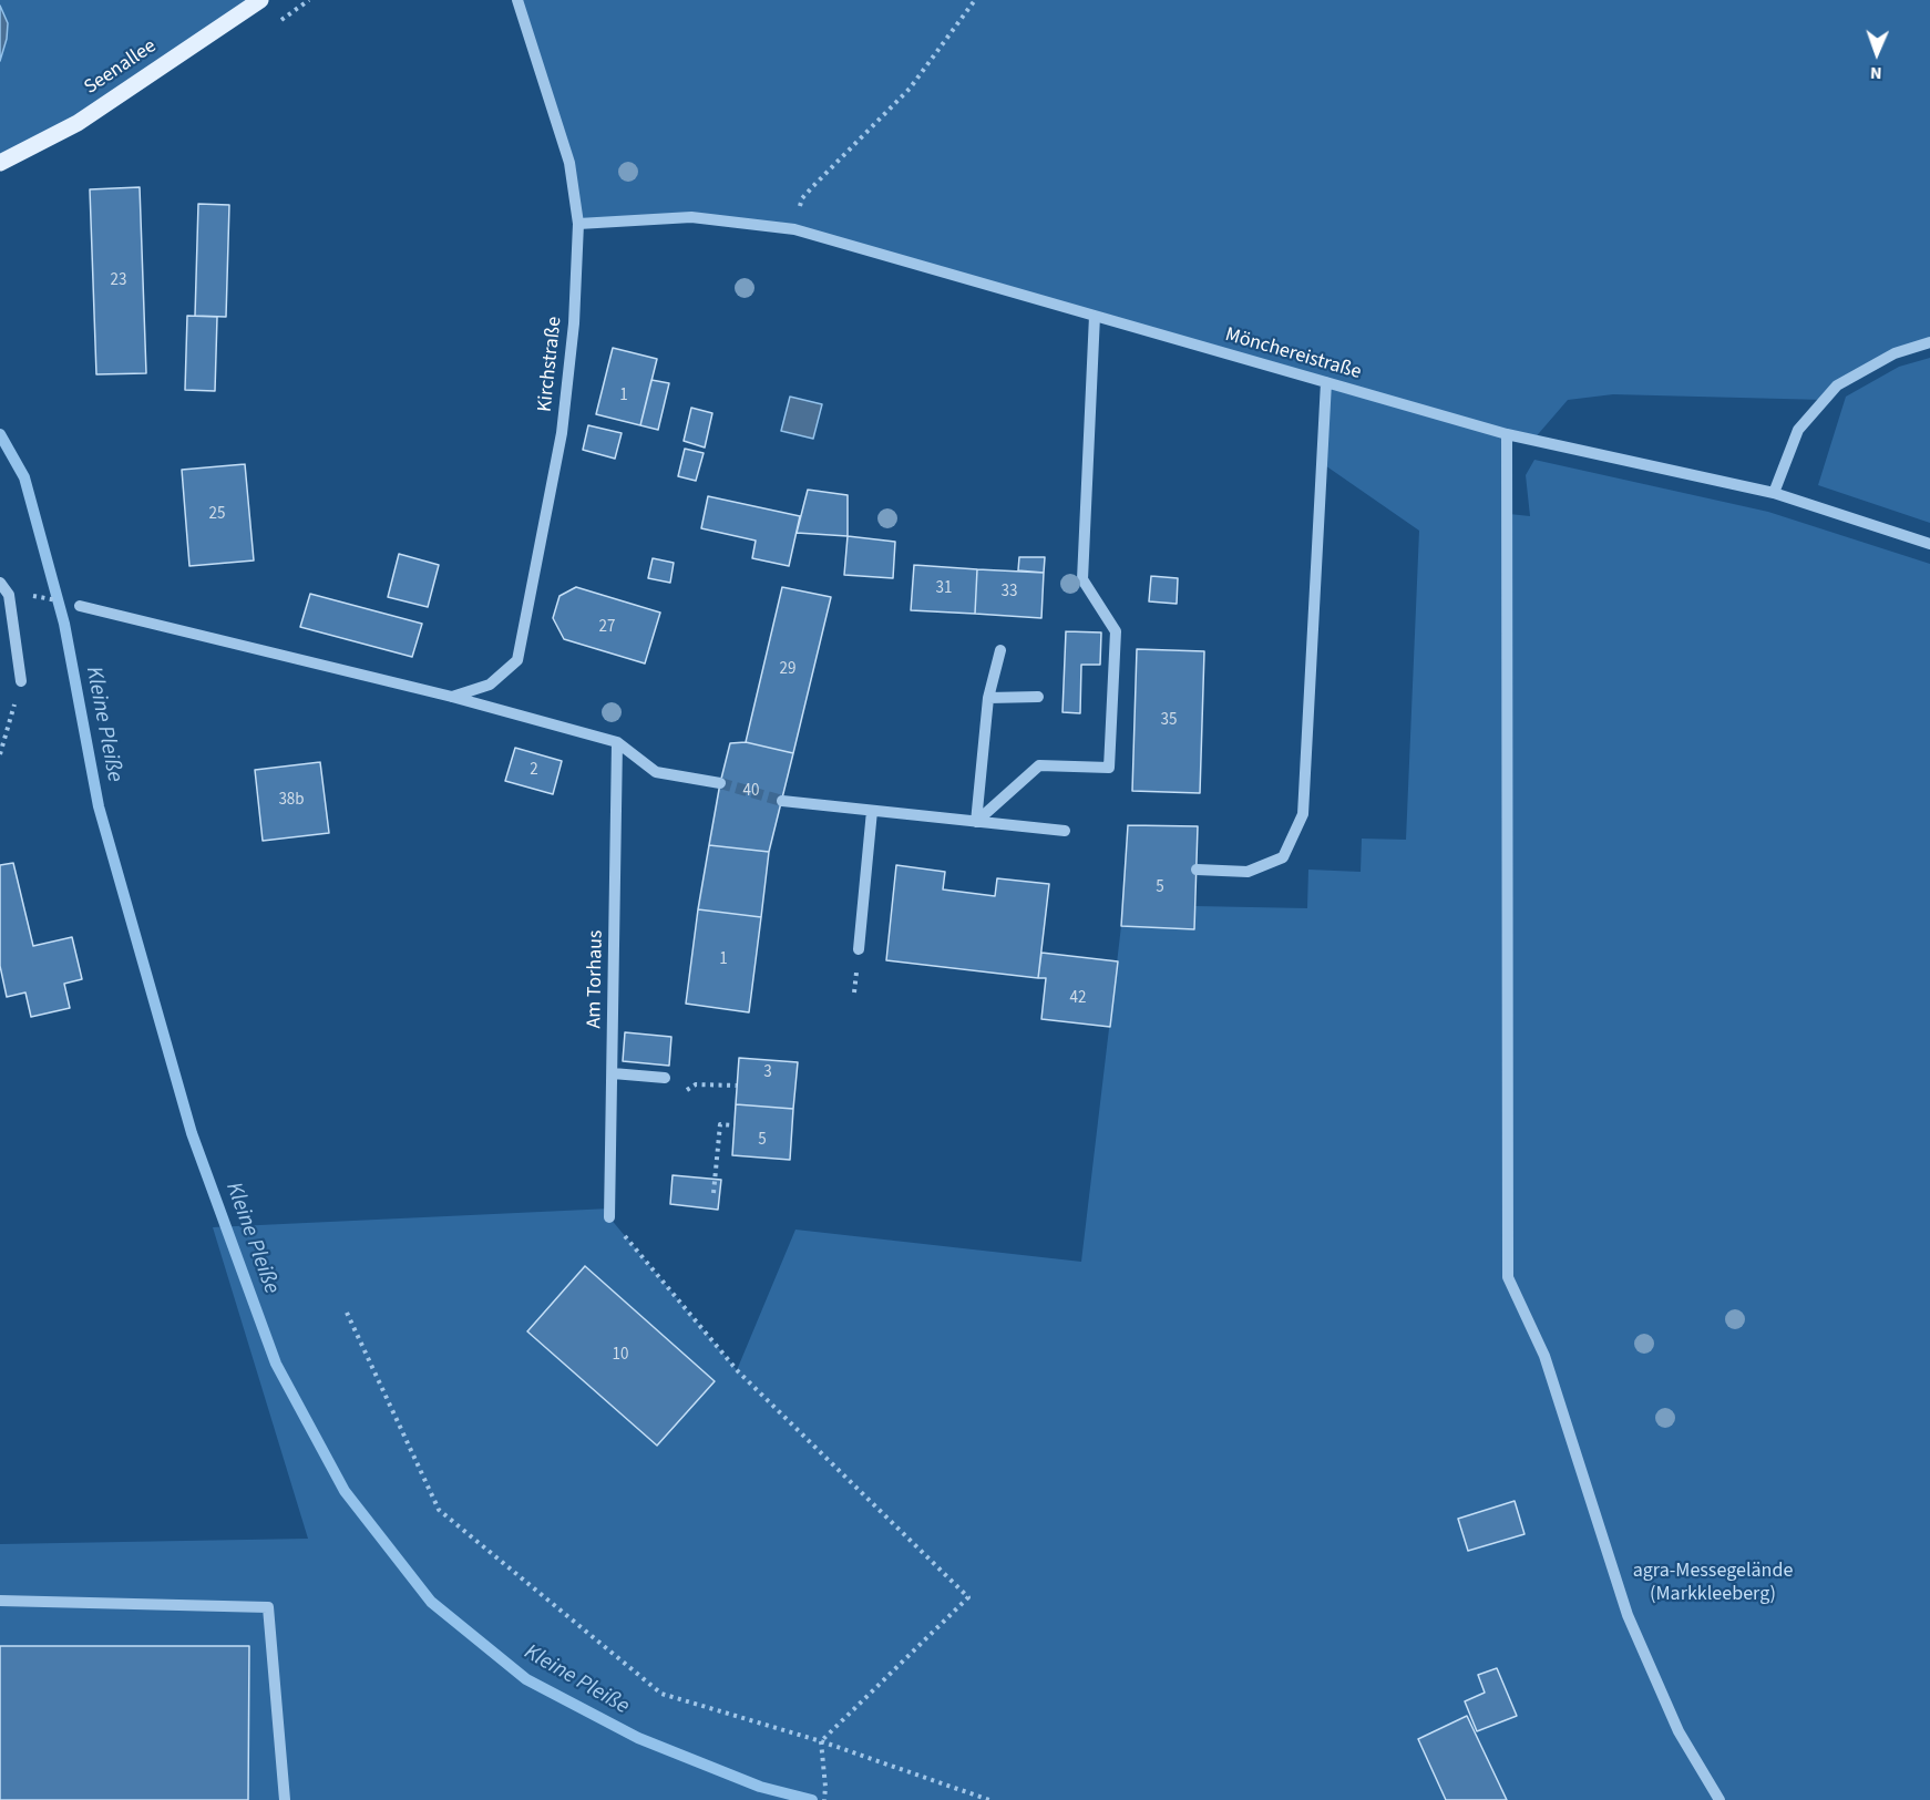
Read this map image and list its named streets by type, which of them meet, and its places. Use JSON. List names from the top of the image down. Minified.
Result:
{"streets":{"main road":["Seenallee"],"street":["Mönchereistraße","Kirchstraße","Am Torhaus"]},"crossings":[["Mönchereistraße","Kirchstraße"]],"water":["Kleine Pleiße"],"parks":["agra-Messegelände (Markkleeberg)"],"house_numbers":["23","1","25","31","33","27","29","35","2","40","38b","5","1","42","3","5","10"],"north":"bottom"}
